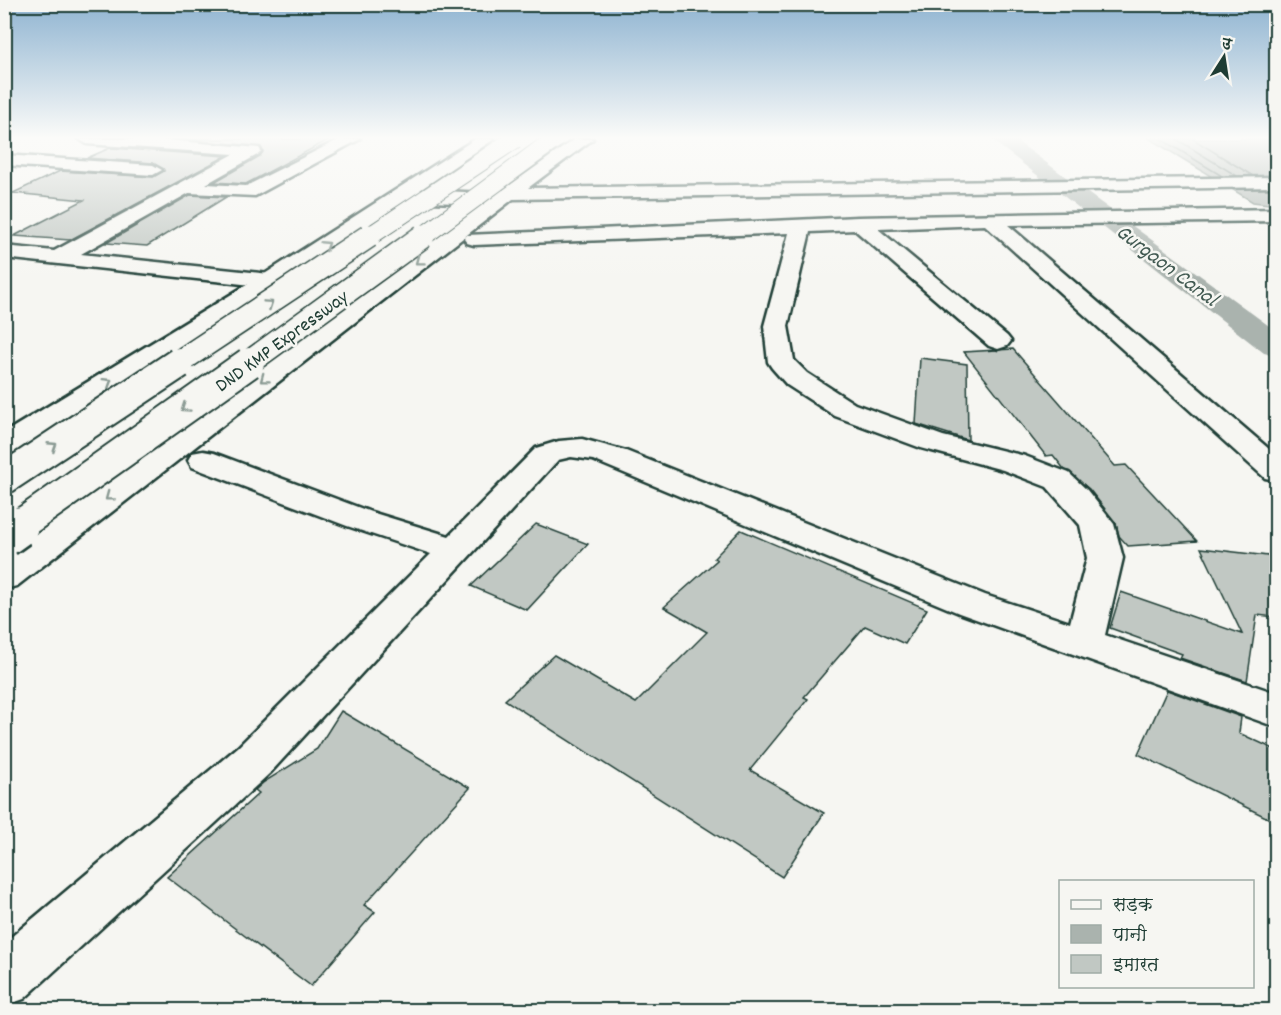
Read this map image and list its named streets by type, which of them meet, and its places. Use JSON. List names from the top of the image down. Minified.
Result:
{"streets":{"main road":["DND KMP Expressway"]},"water":["Gurgaon Canal"],"legend":["सड़क","पानी","इमारत"],"north":"top"}
